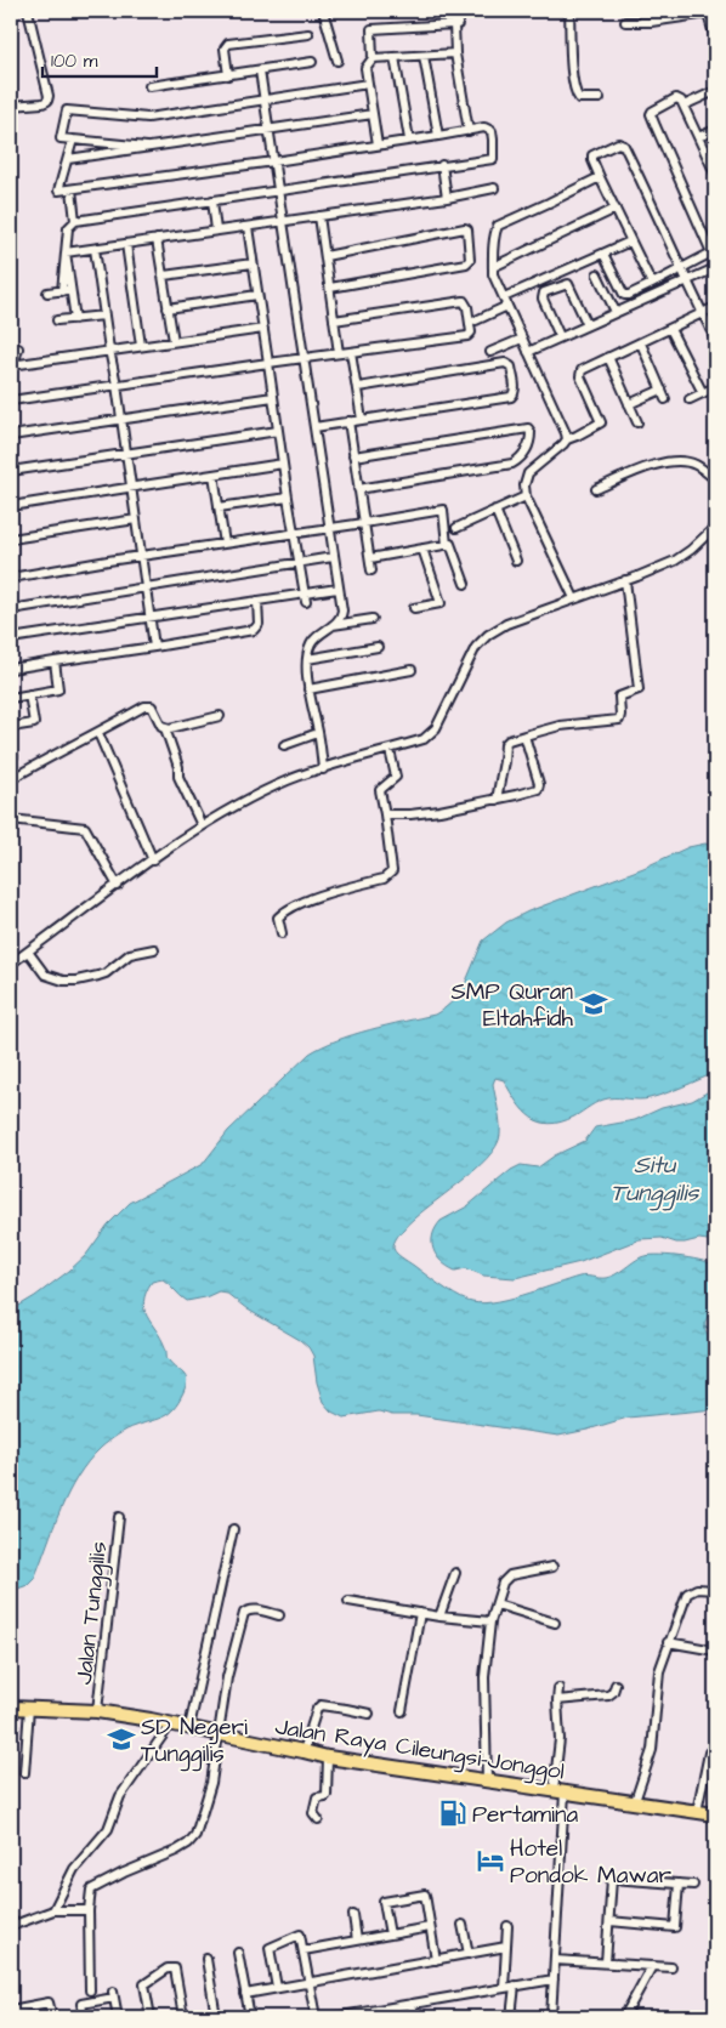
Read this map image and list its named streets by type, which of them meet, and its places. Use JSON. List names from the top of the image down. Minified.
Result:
{"streets":{"main road":["Jalan Raya Cileungsi-Jonggol"],"street":["Jalan Tunggilis"]},"crossings":[["Jalan Tunggilis","Jalan Raya Cileungsi-Jonggol"]],"water":["Situ Tunggilis"],"places":{"school or university":["SMP Quran Eltahfidh","SD Negeri Tunggilis"],"fuel station":["Pertamina"],"hotel":["Hotel Pondok Mawar"]},"scale_bar":"100 m"}
